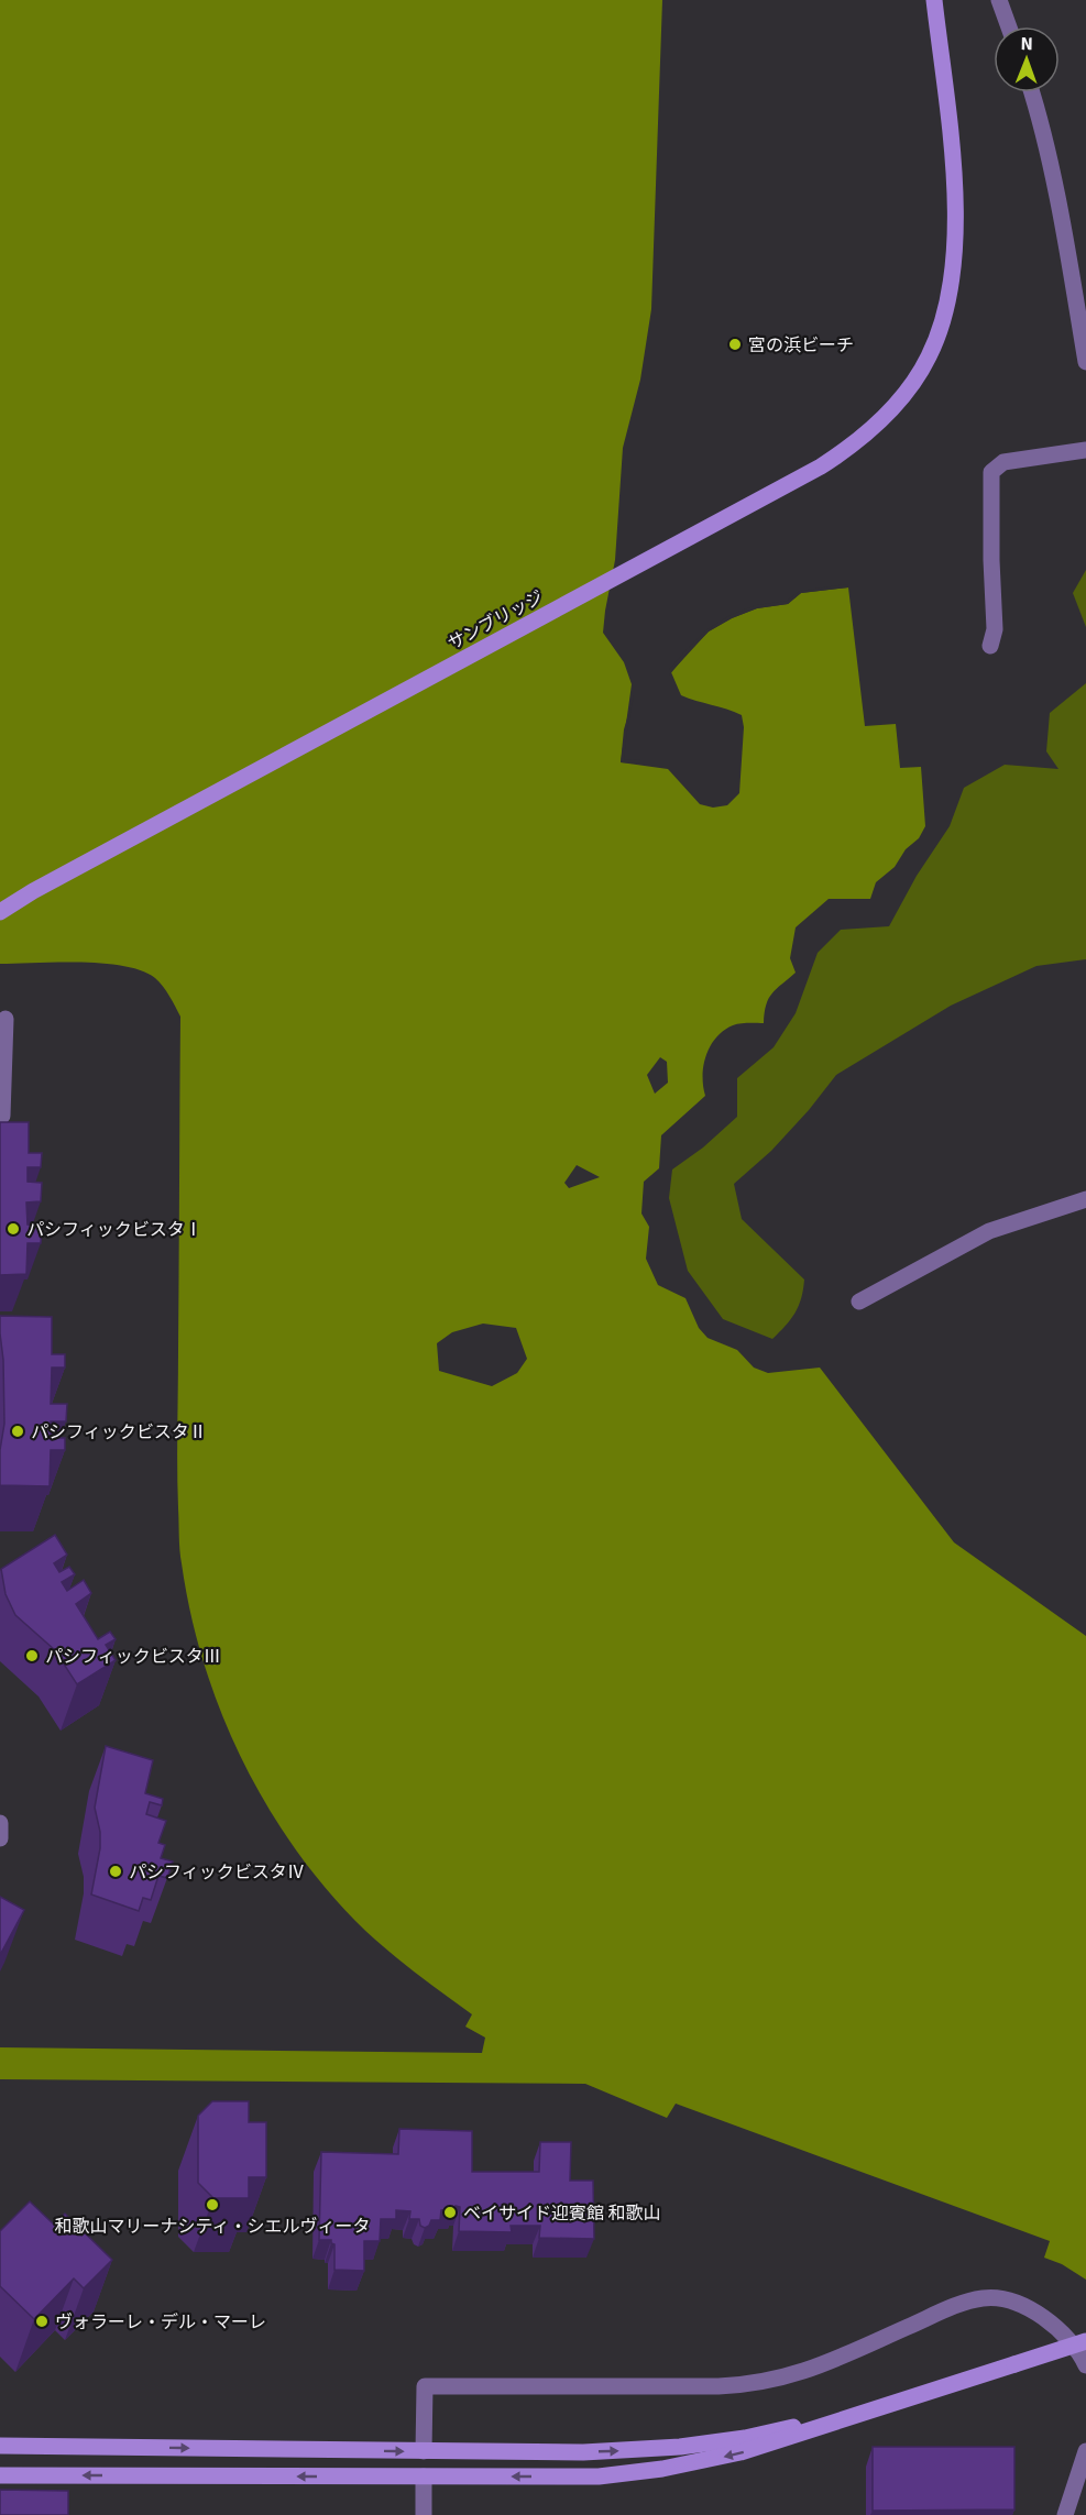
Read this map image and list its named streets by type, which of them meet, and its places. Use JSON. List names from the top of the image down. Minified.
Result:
{"streets":{"street":["サンブリッジ"]},"places":["宮の浜ビーチ","パシフィックビスタⅠ","パシフィックビスタⅡ","パシフィックビスタⅢ","パシフィックビスタⅣ","和歌山マリーナシティ・シエルヴィータ","ベイサイド迎賓館 和歌山","ヴォラーレ・デル・マーレ"],"north":"top"}
